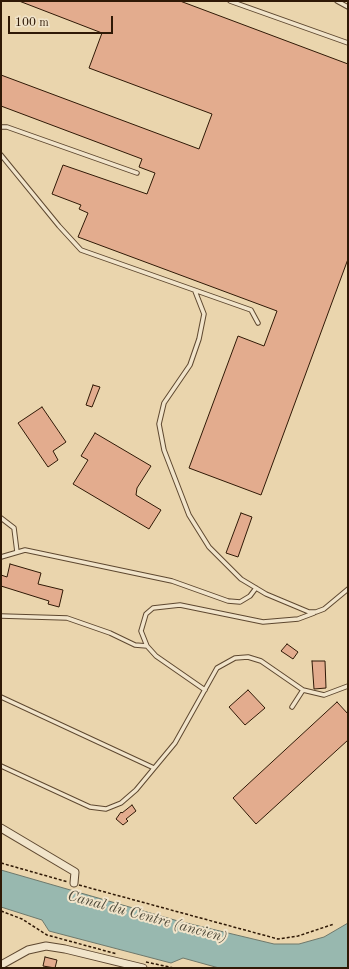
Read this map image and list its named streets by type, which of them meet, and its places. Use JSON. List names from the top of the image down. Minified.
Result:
{"water":["Canal du Centre (ancien)"],"scale_bar":"100 m"}
